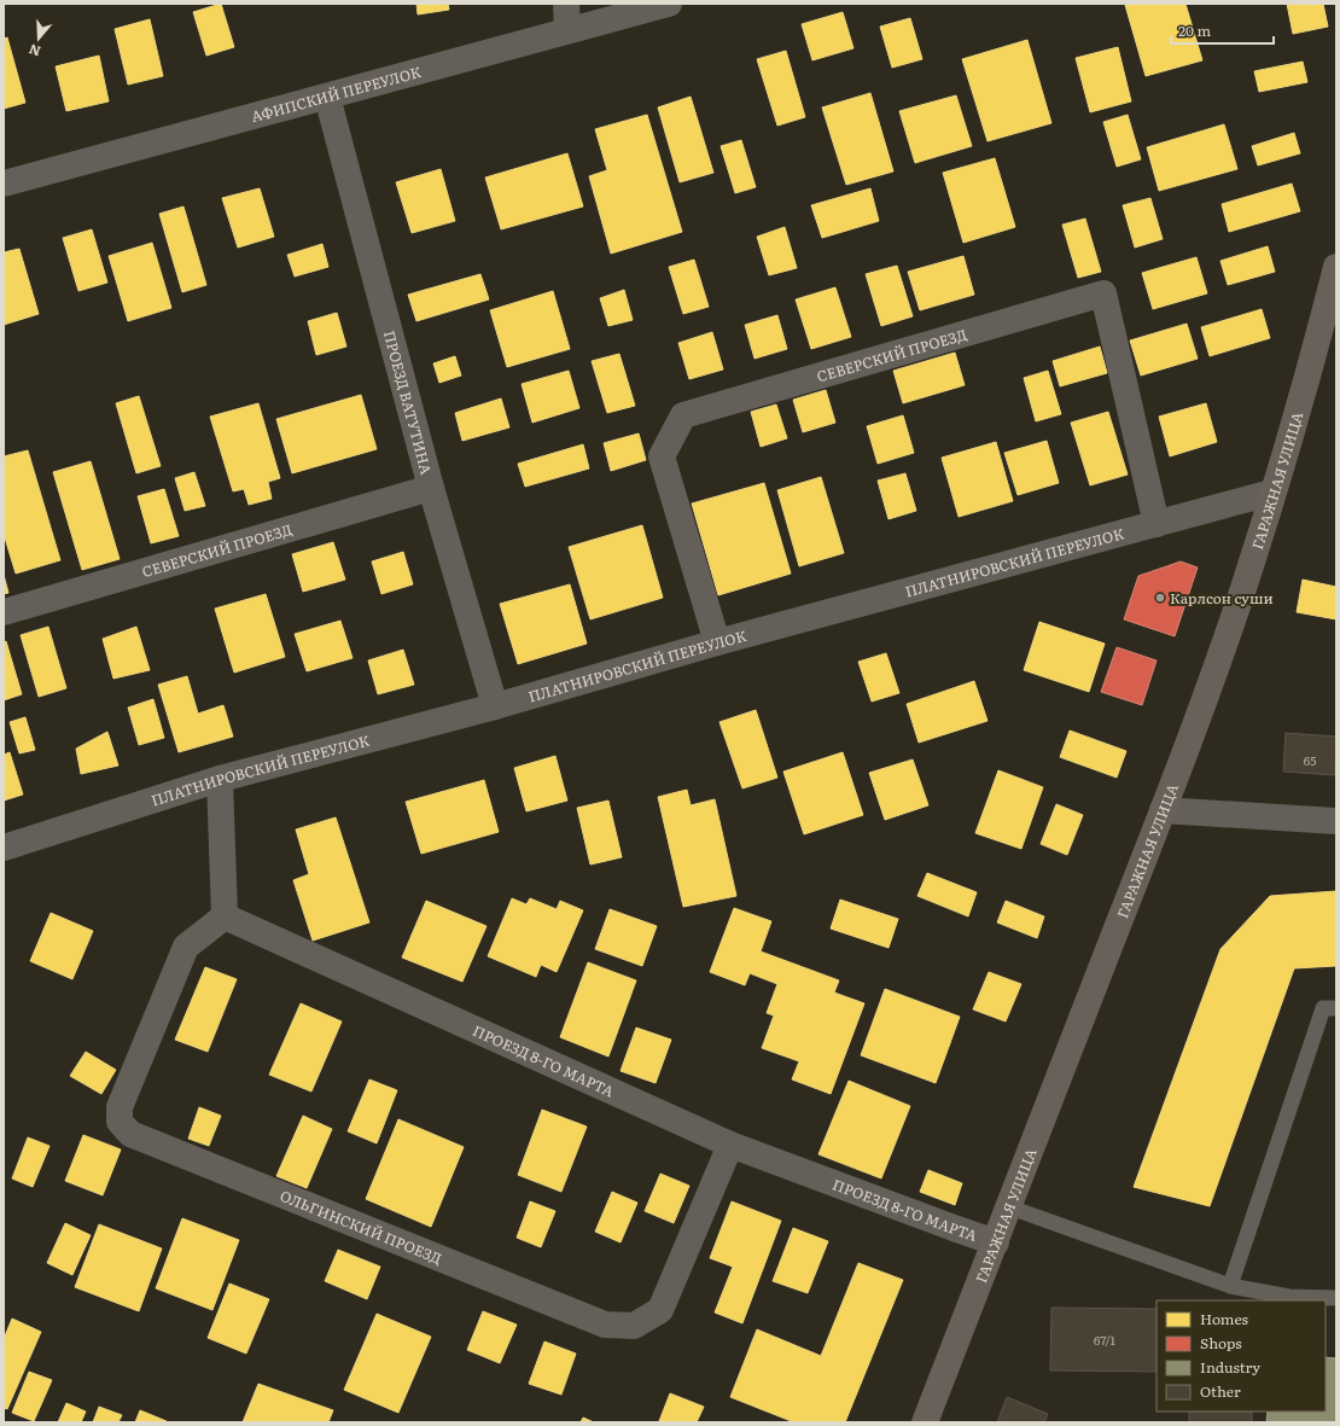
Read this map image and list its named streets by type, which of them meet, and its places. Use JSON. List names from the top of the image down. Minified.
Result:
{"streets":{"street":["АФИПСКИЙ ПЕРЕУЛОК","СЕВЕРСКИЙ ПРОЕЗД","ПРОЕЗД ВАТУТИНА","ГАРАЖНАЯ УЛИЦА","ПЛАТНИРОВСКИЙ ПЕРЕУЛОК","ПРОЕЗД 8-ГО МАРТА","ОЛЬГИНСКИЙ ПРОЕЗД"]},"crossings":[["АФИПСКИЙ ПЕРЕУЛОК","ПРОЕЗД ВАТУТИНА"],["СЕВЕРСКИЙ ПРОЕЗД","ПРОЕЗД ВАТУТИНА"],["СЕВЕРСКИЙ ПРОЕЗД","ПЛАТНИРОВСКИЙ ПЕРЕУЛОК"],["ПРОЕЗД ВАТУТИНА","ПЛАТНИРОВСКИЙ ПЕРЕУЛОК"],["ГАРАЖНАЯ УЛИЦА","ПЛАТНИРОВСКИЙ ПЕРЕУЛОК"],["ГАРАЖНАЯ УЛИЦА","ПРОЕЗД 8-ГО МАРТА"],["ПРОЕЗД 8-ГО МАРТА","ОЛЬГИНСКИЙ ПРОЕЗД"]],"places":["Карлсон суши"],"house_numbers":["65","67/1"],"legend":["Homes","Shops","Industry","Other"],"scale_bar":"20 m","north":"bottom"}
